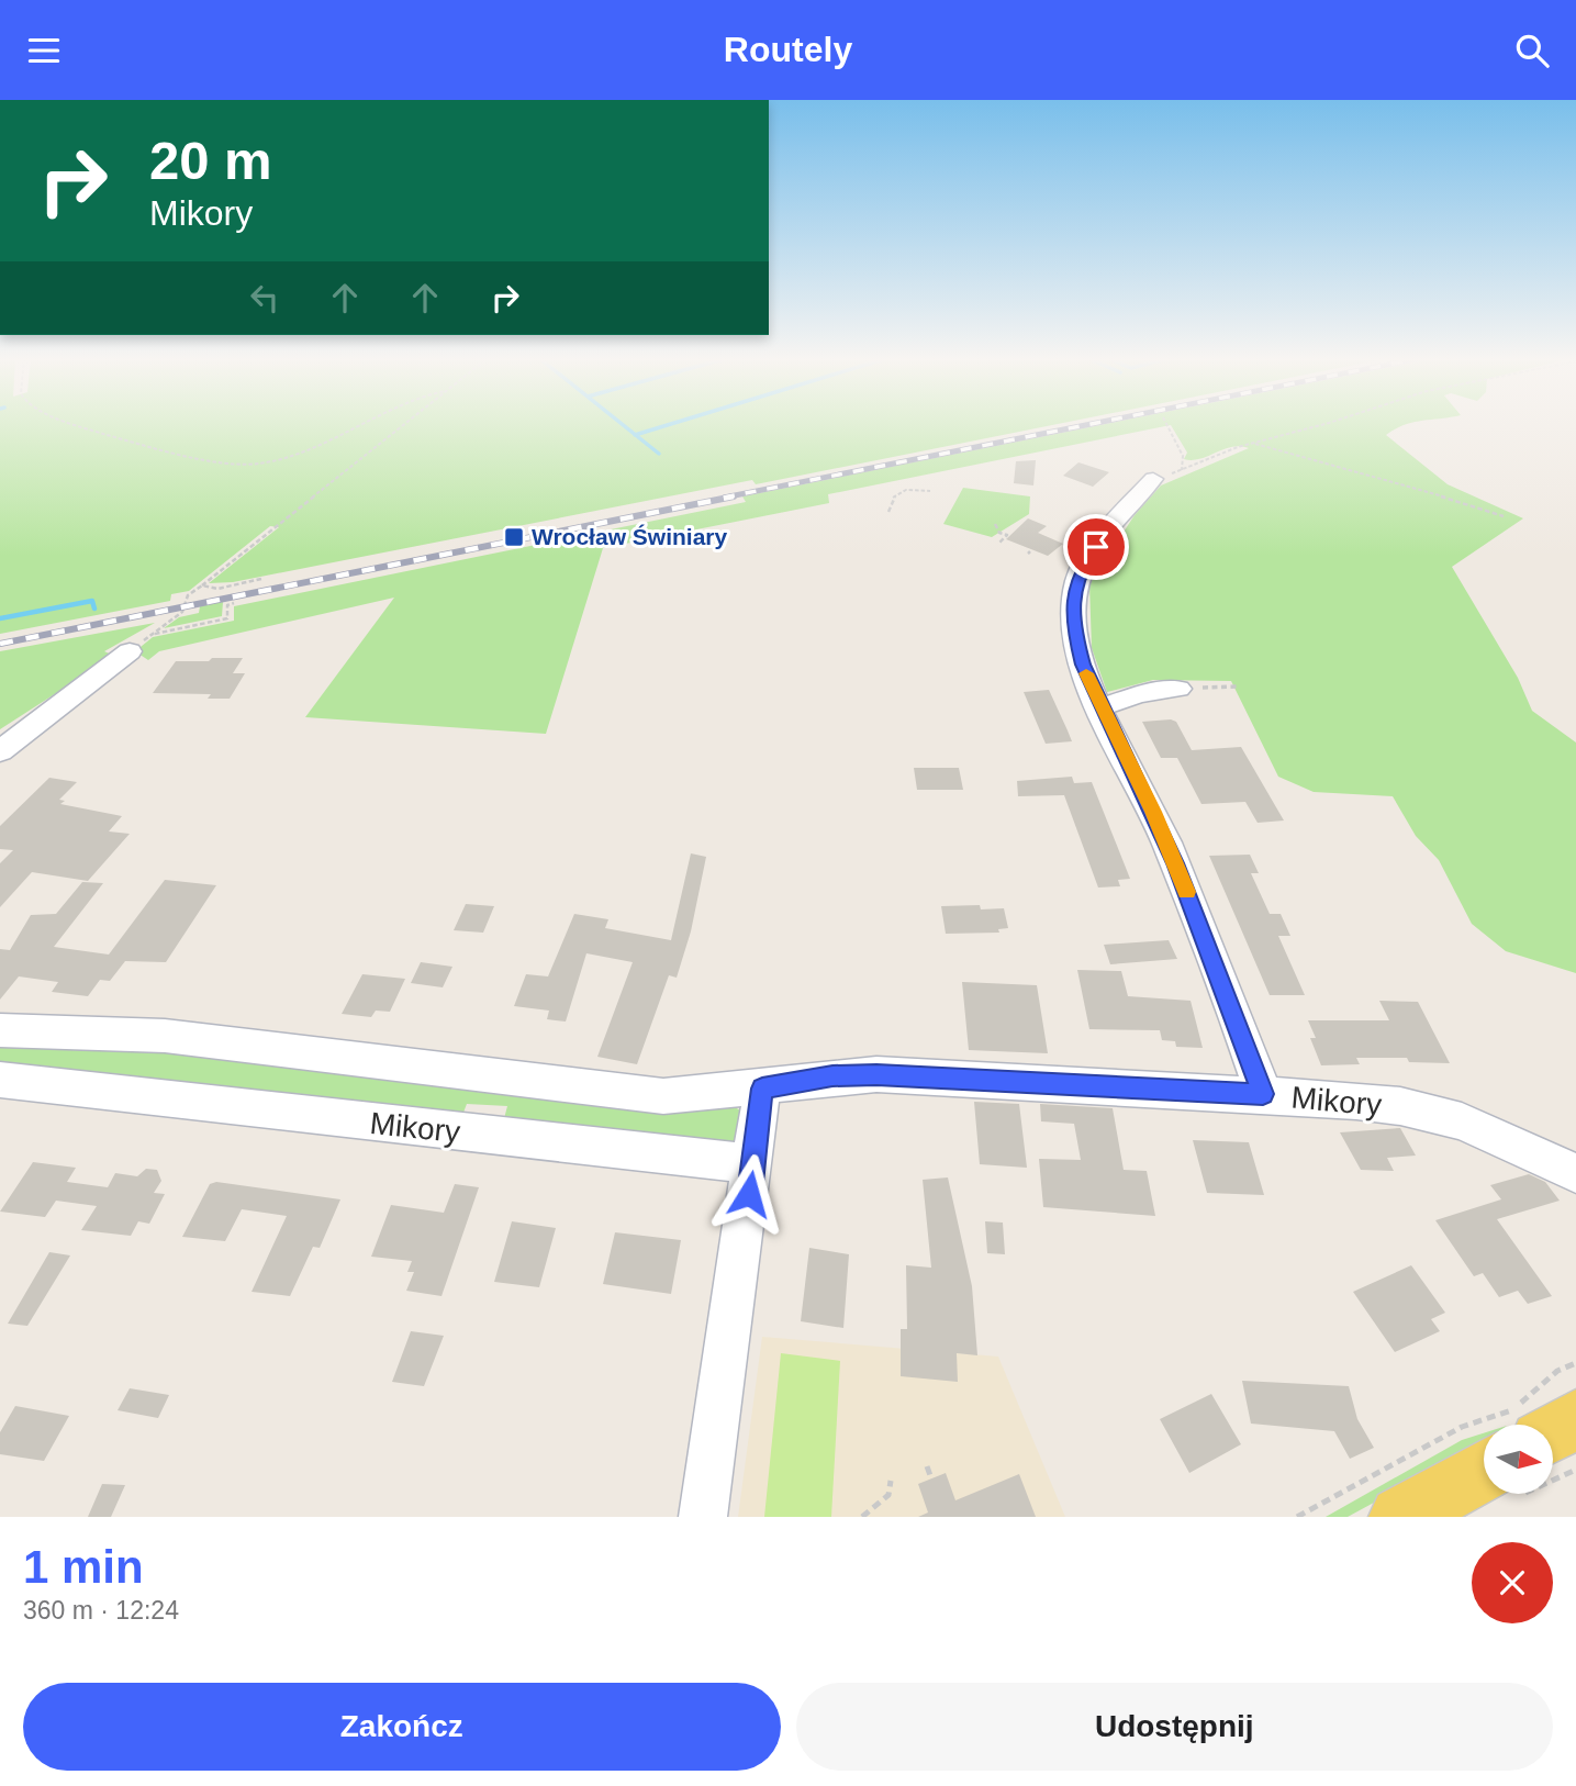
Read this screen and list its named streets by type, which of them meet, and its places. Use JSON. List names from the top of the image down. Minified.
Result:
{"streets":{"street":["Mikory"]},"places":{"transit":["Wrocław Świniary"]},"north":"right","page":{"header":"Routely","turn":["20 m","Mikory"],"heading":["1 min","360 m · 12:24"],"buttons":["Zakończ","Udostępnij"]}}
